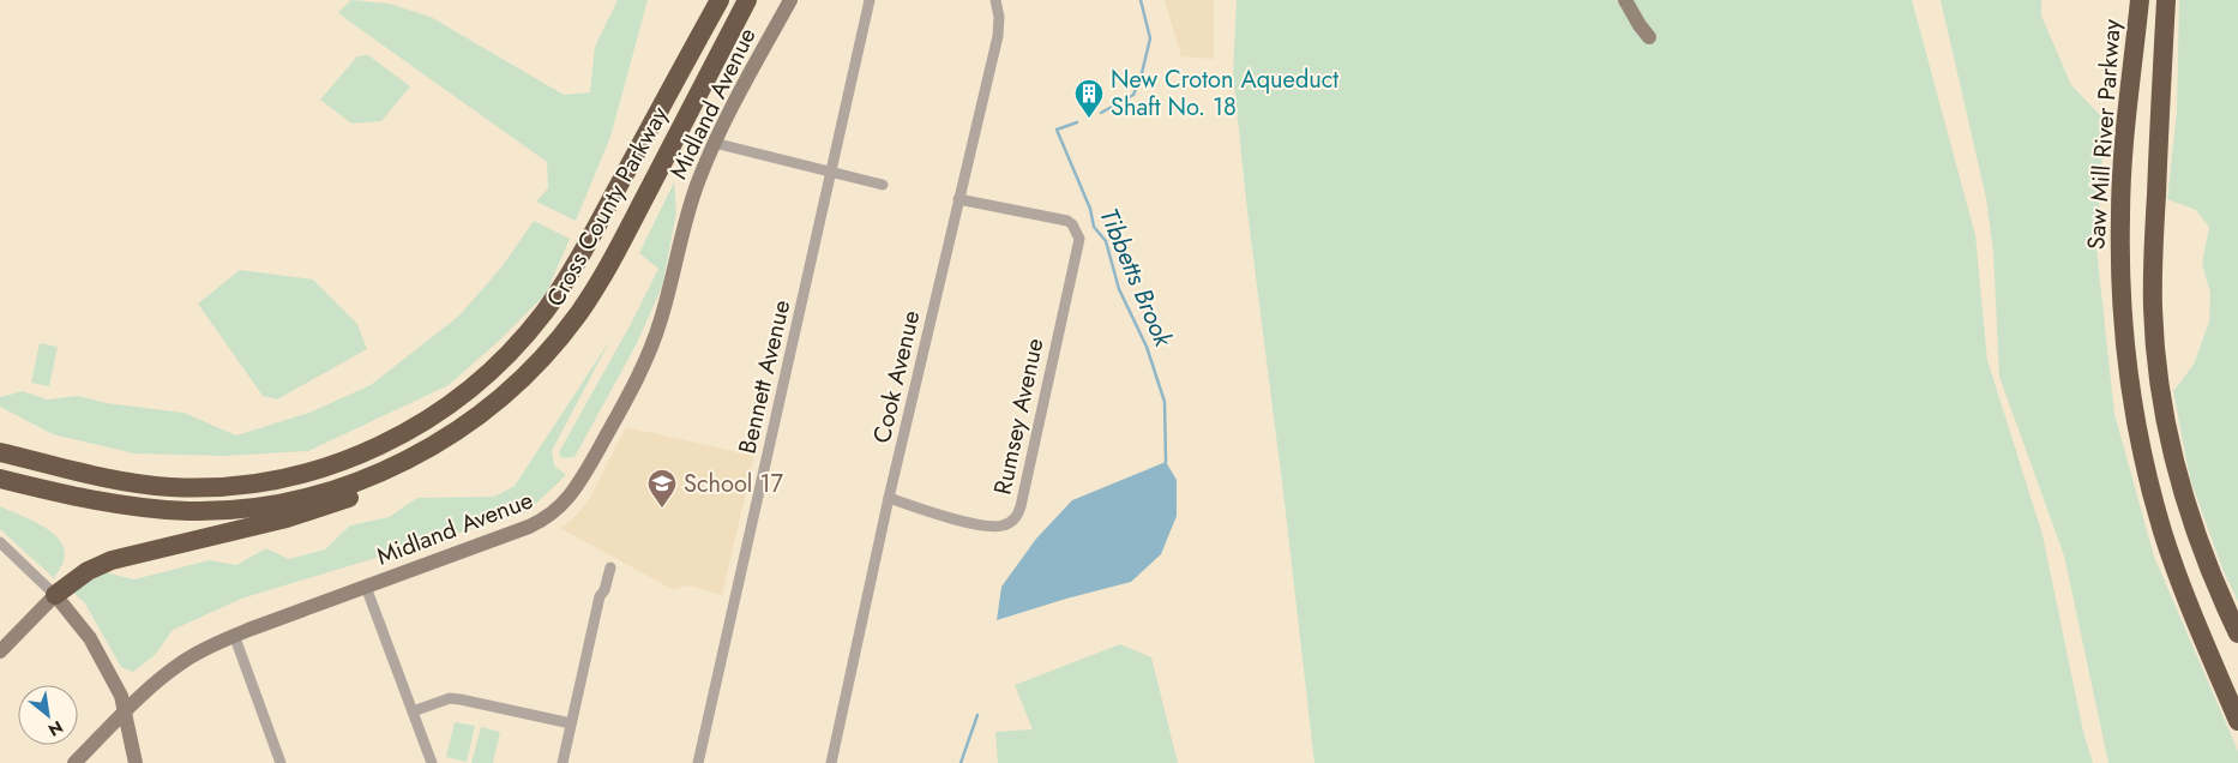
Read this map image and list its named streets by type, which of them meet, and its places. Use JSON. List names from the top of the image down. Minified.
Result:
{"streets":{"highway":["Saw Mill River Parkway","Cross County Parkway"],"street":["Midland Avenue","Bennett Avenue","Cook Avenue","Rumsey Avenue"]},"crossings":[["Cook Avenue","Rumsey Avenue"]],"water":["Tibbetts Brook"],"places":{"building":["New Croton Aqueduct Shaft No. 18"],"school or university":["School 17"]},"north":"bottom right"}
